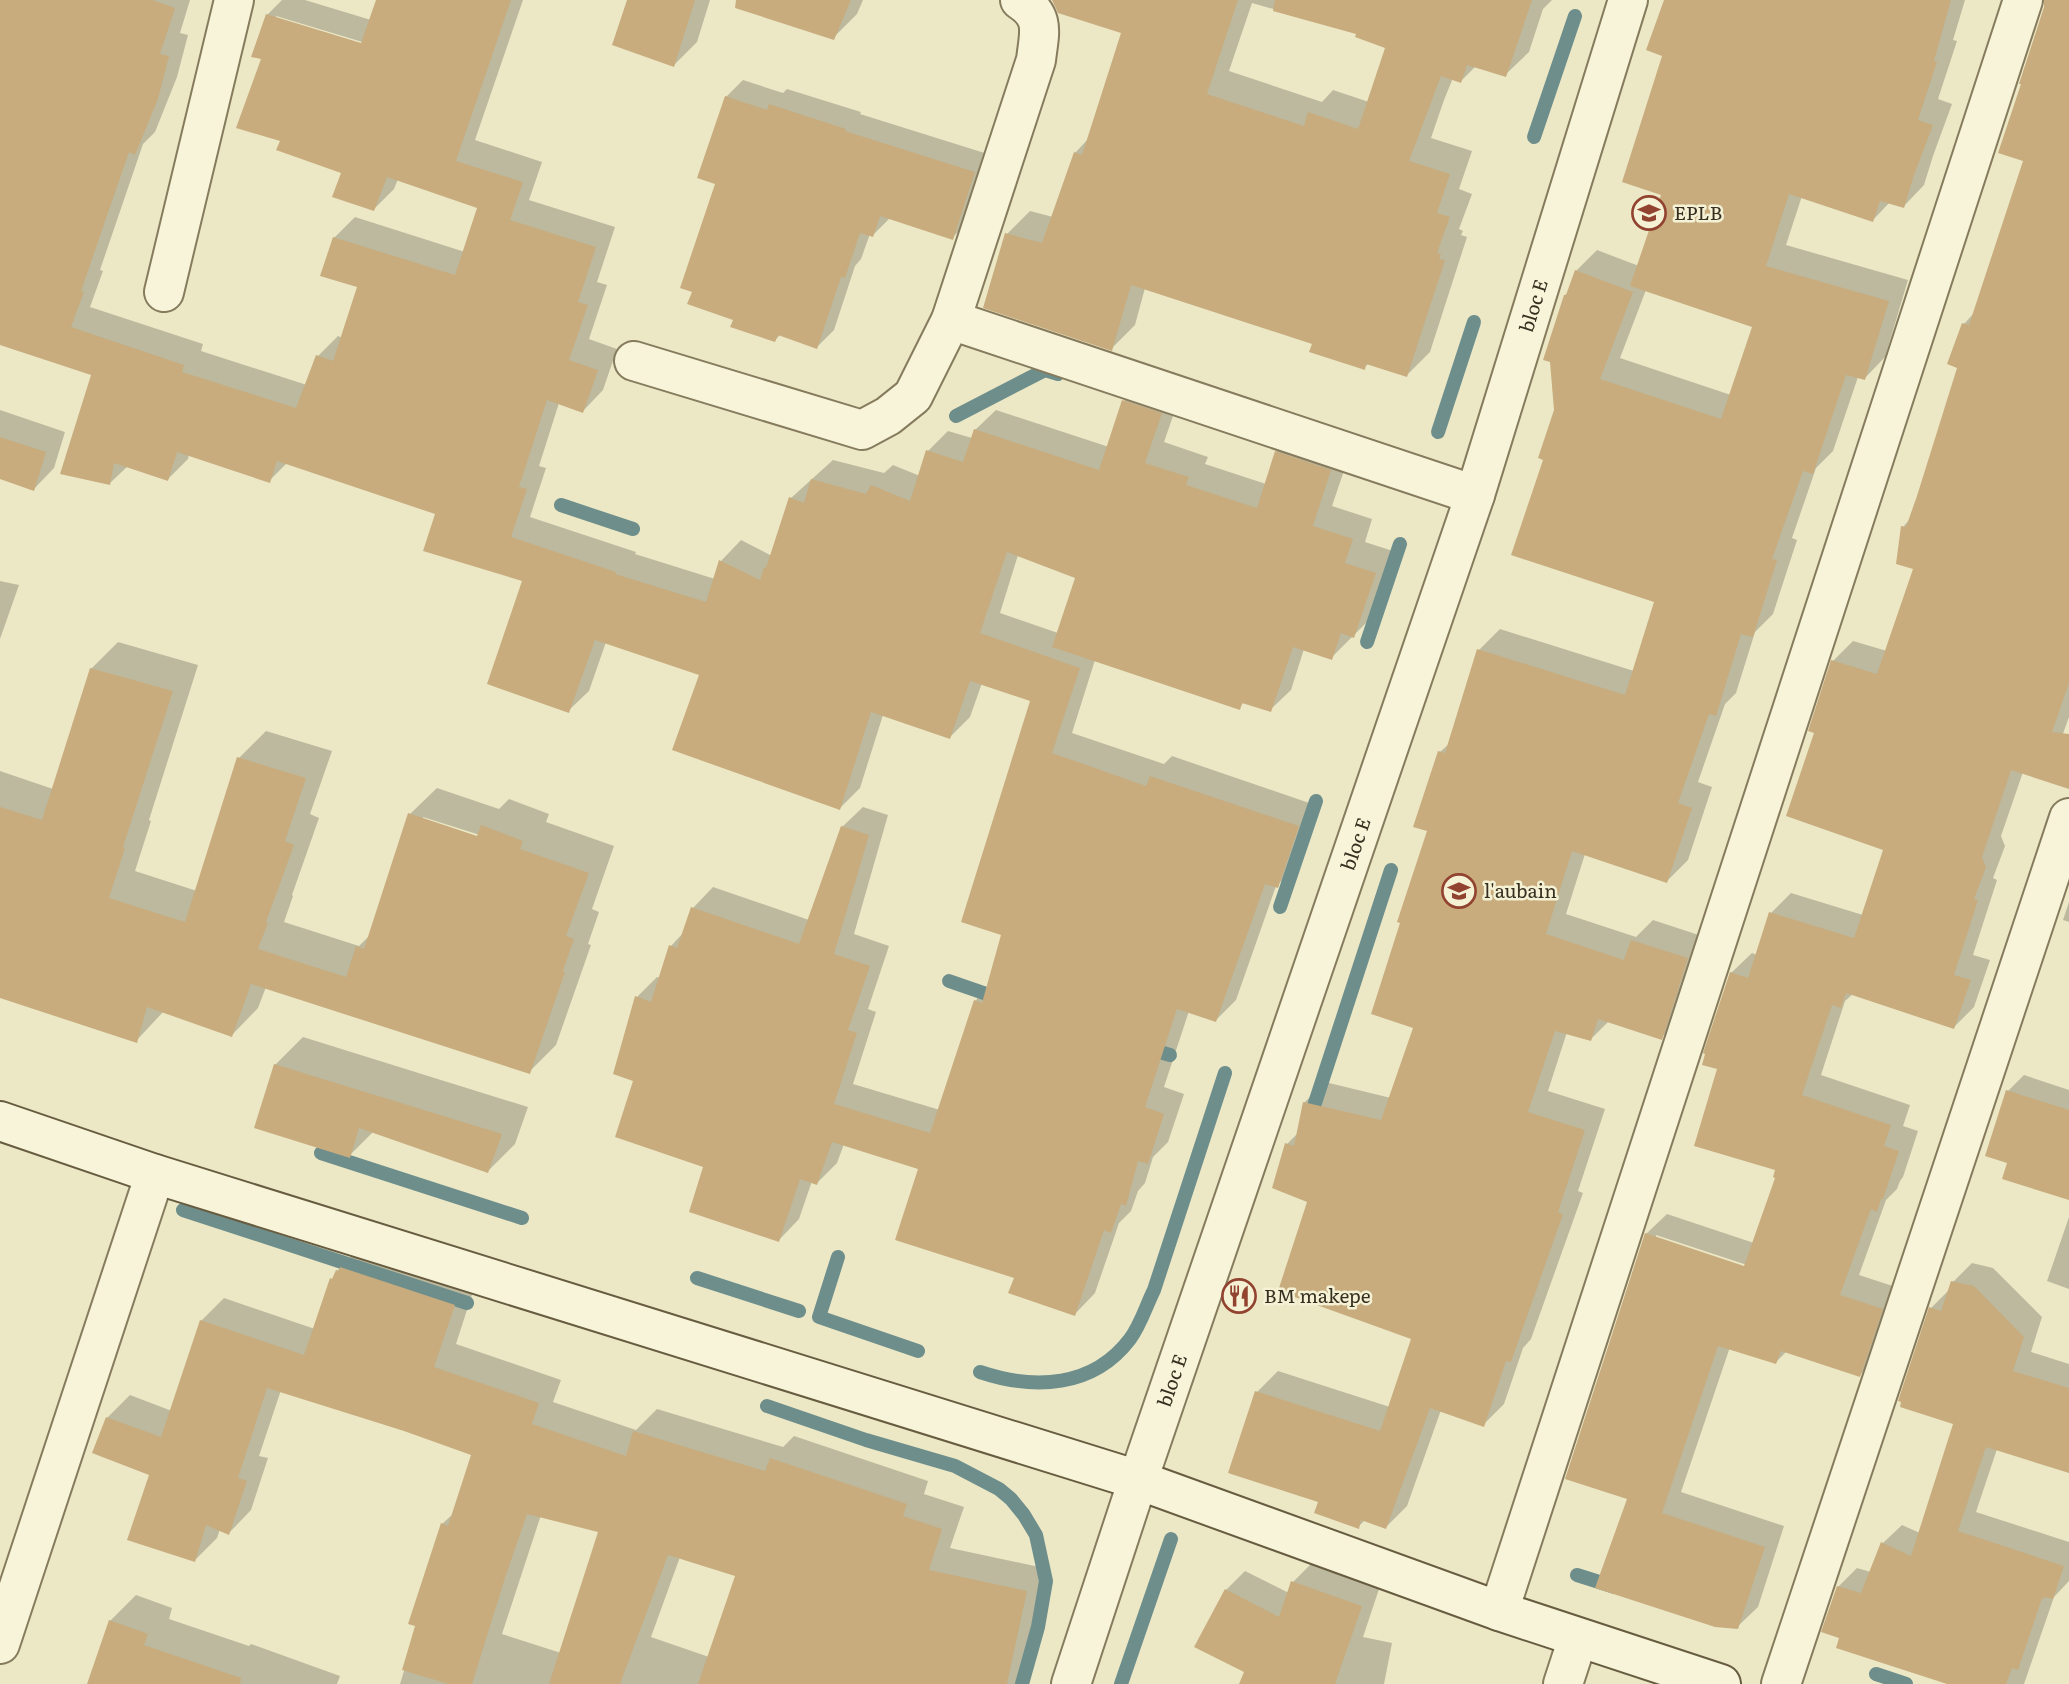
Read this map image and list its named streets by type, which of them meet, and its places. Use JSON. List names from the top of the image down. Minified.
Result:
{"streets":{"street":["bloc E"]},"places":{"school or university":["EPLB","l'aubain"],"restaurant":["BM makepe"]}}
